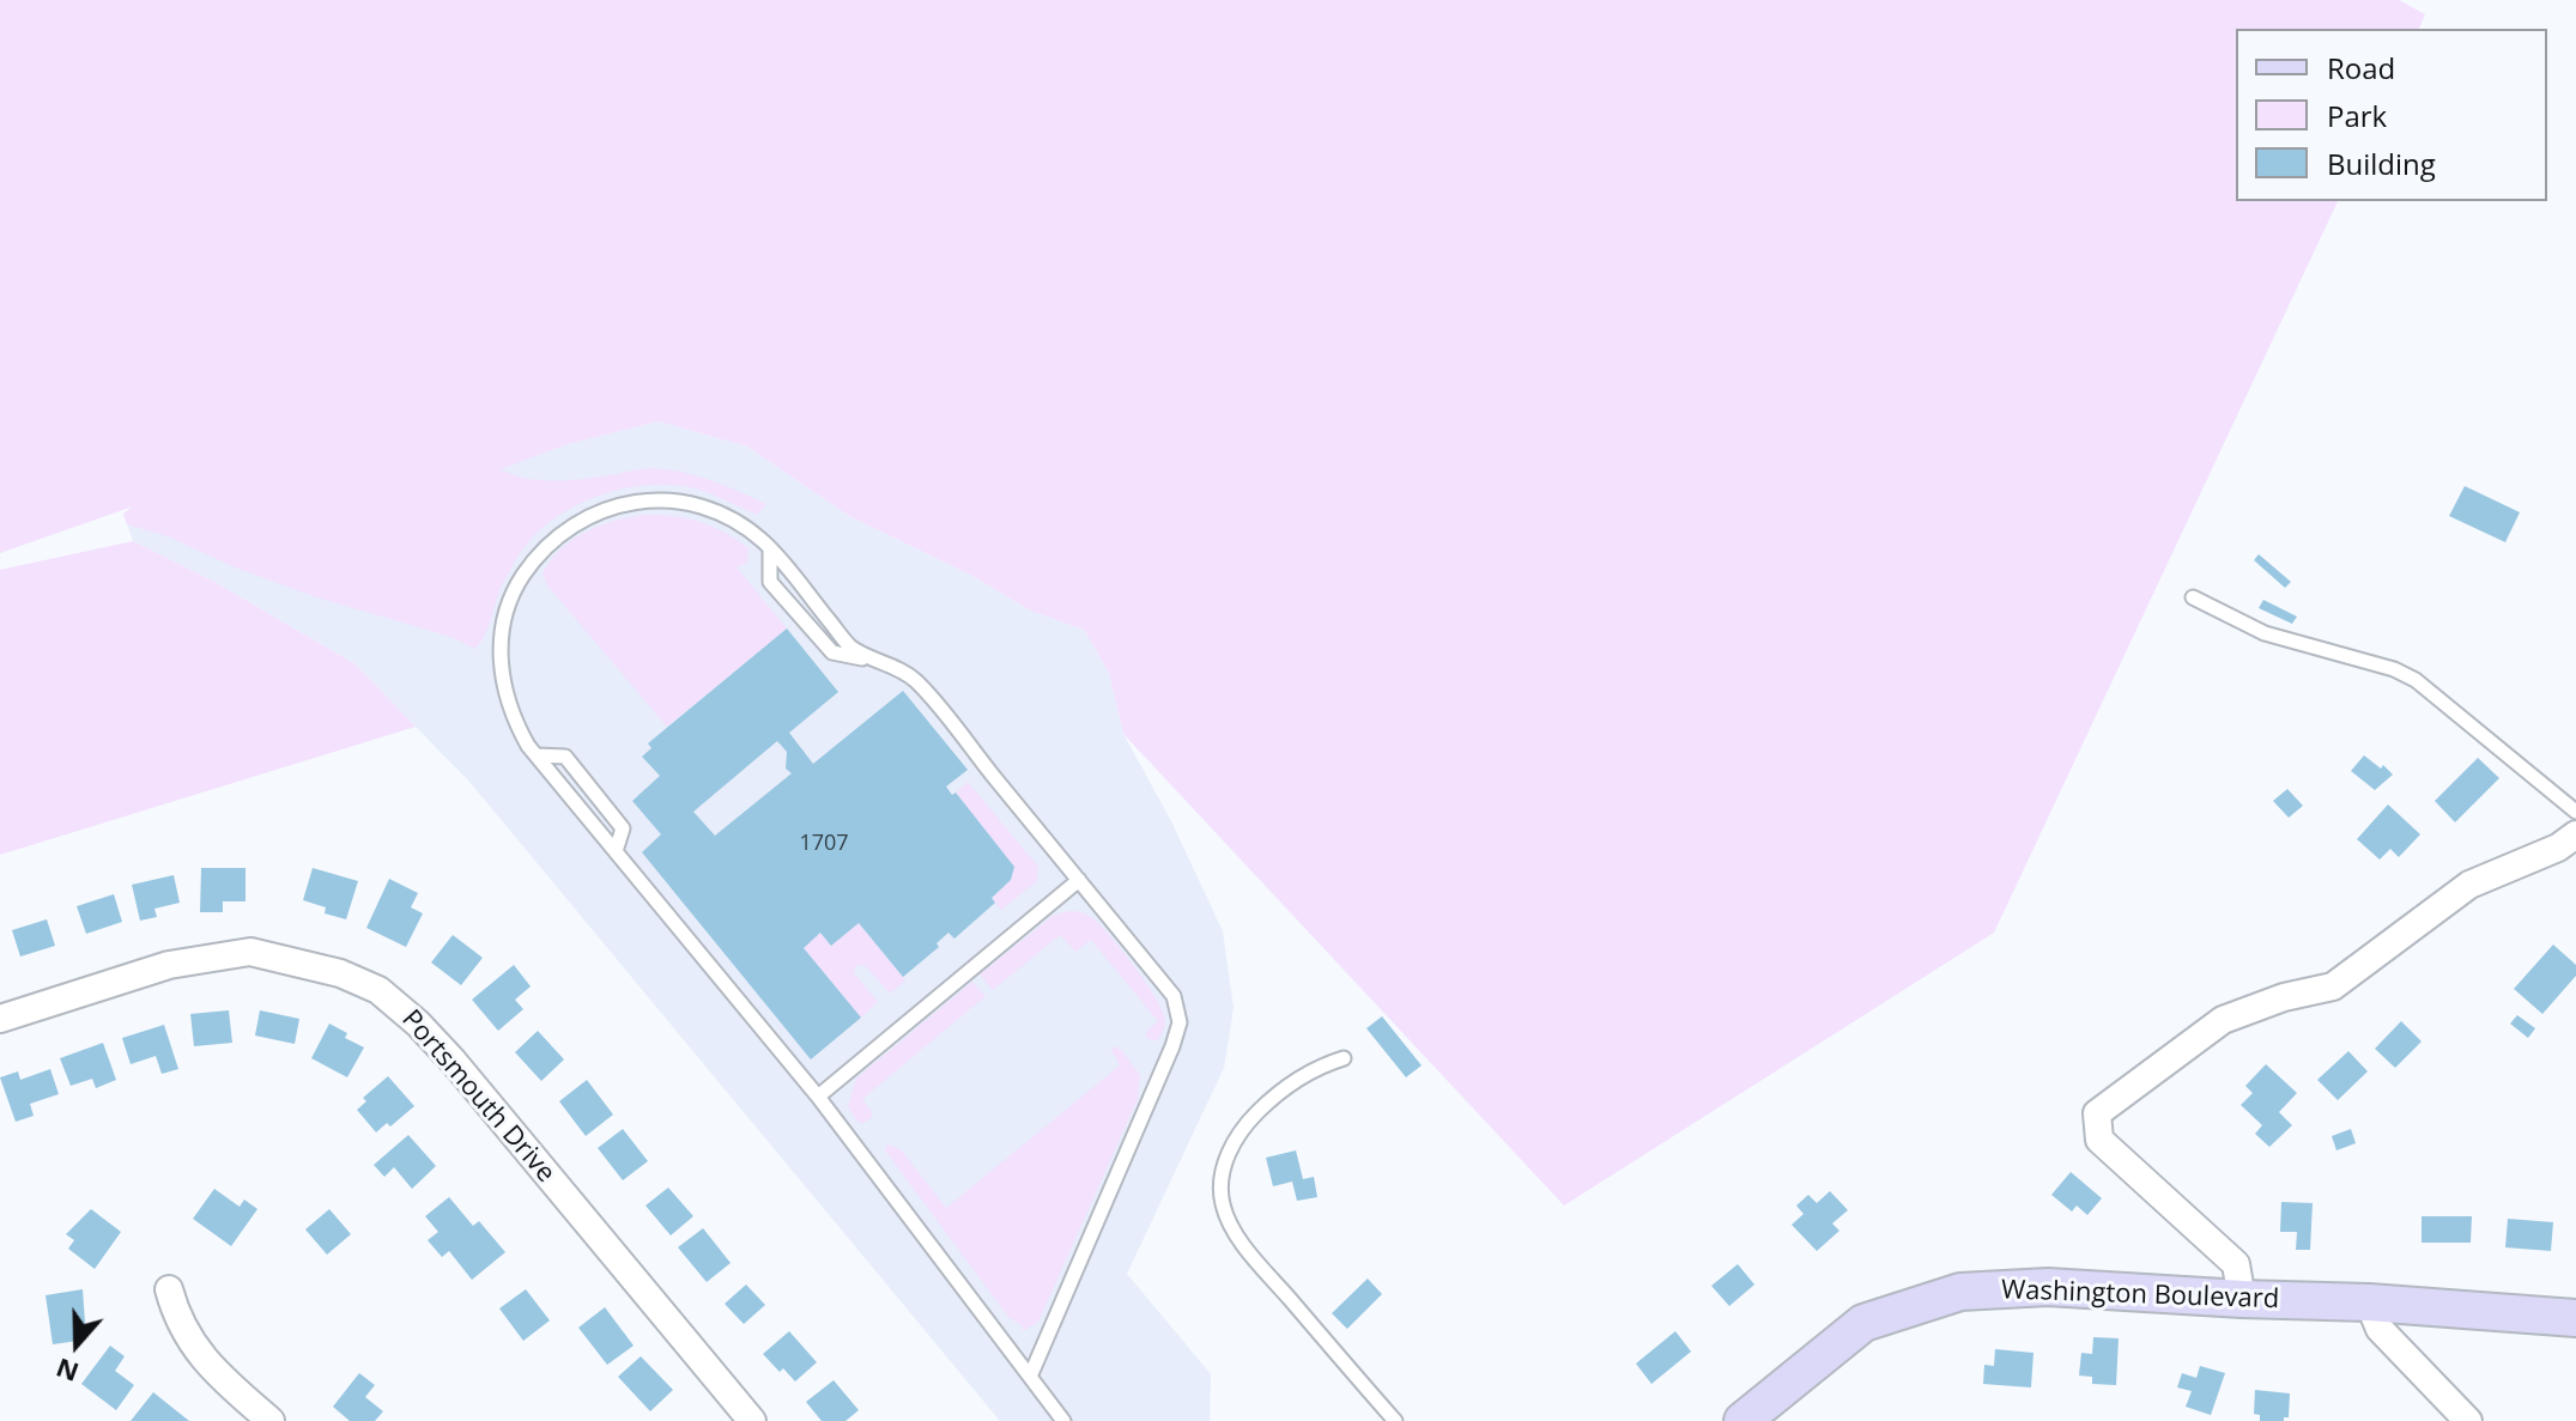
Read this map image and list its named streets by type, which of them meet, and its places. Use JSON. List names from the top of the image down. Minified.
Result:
{"streets":{"street":["Portsmouth Drive","Washington Boulevard"]},"house_numbers":["1707"],"legend":["Road","Park","Building"],"north":"bottom"}
